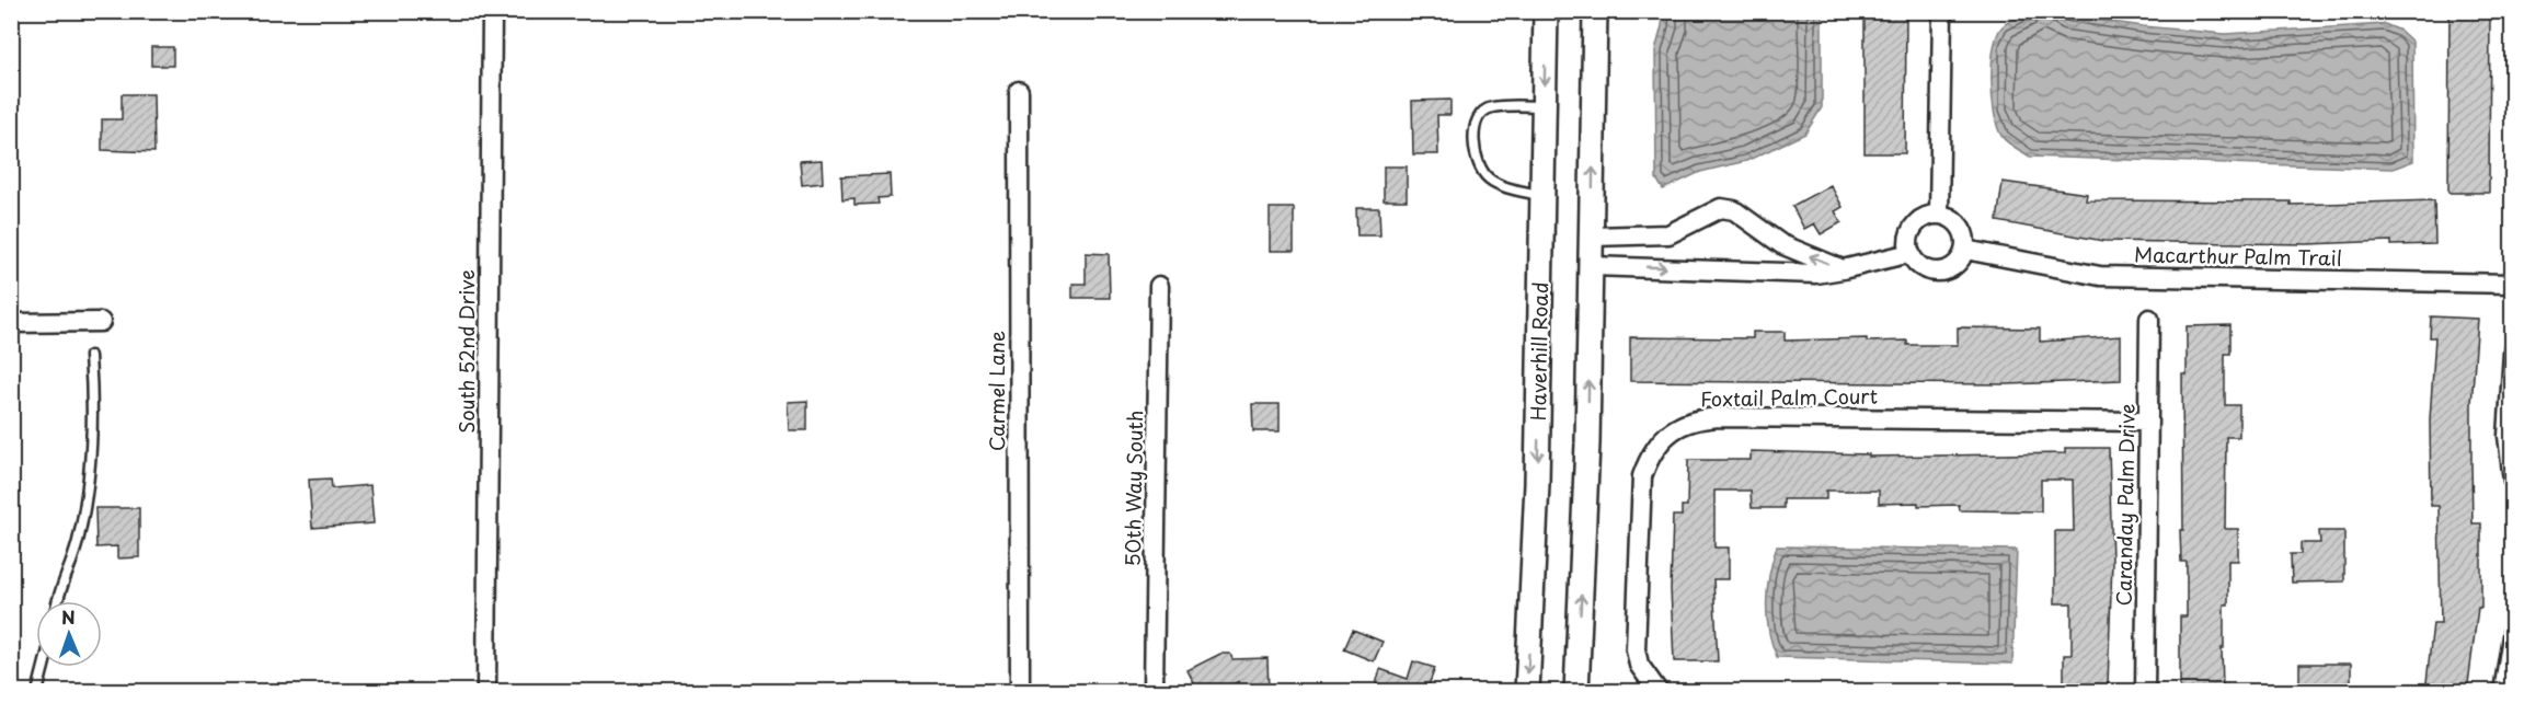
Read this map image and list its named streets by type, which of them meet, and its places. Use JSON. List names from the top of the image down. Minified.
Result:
{"streets":{"street":["Macarthur Palm Trail","South 52nd Drive","Haverhill Road","Carmel Lane","Foxtail Palm Court","50th Way South","Caranday Palm Drive"]},"crossings":[["Foxtail Palm Court","Caranday Palm Drive"]],"north":"top"}
